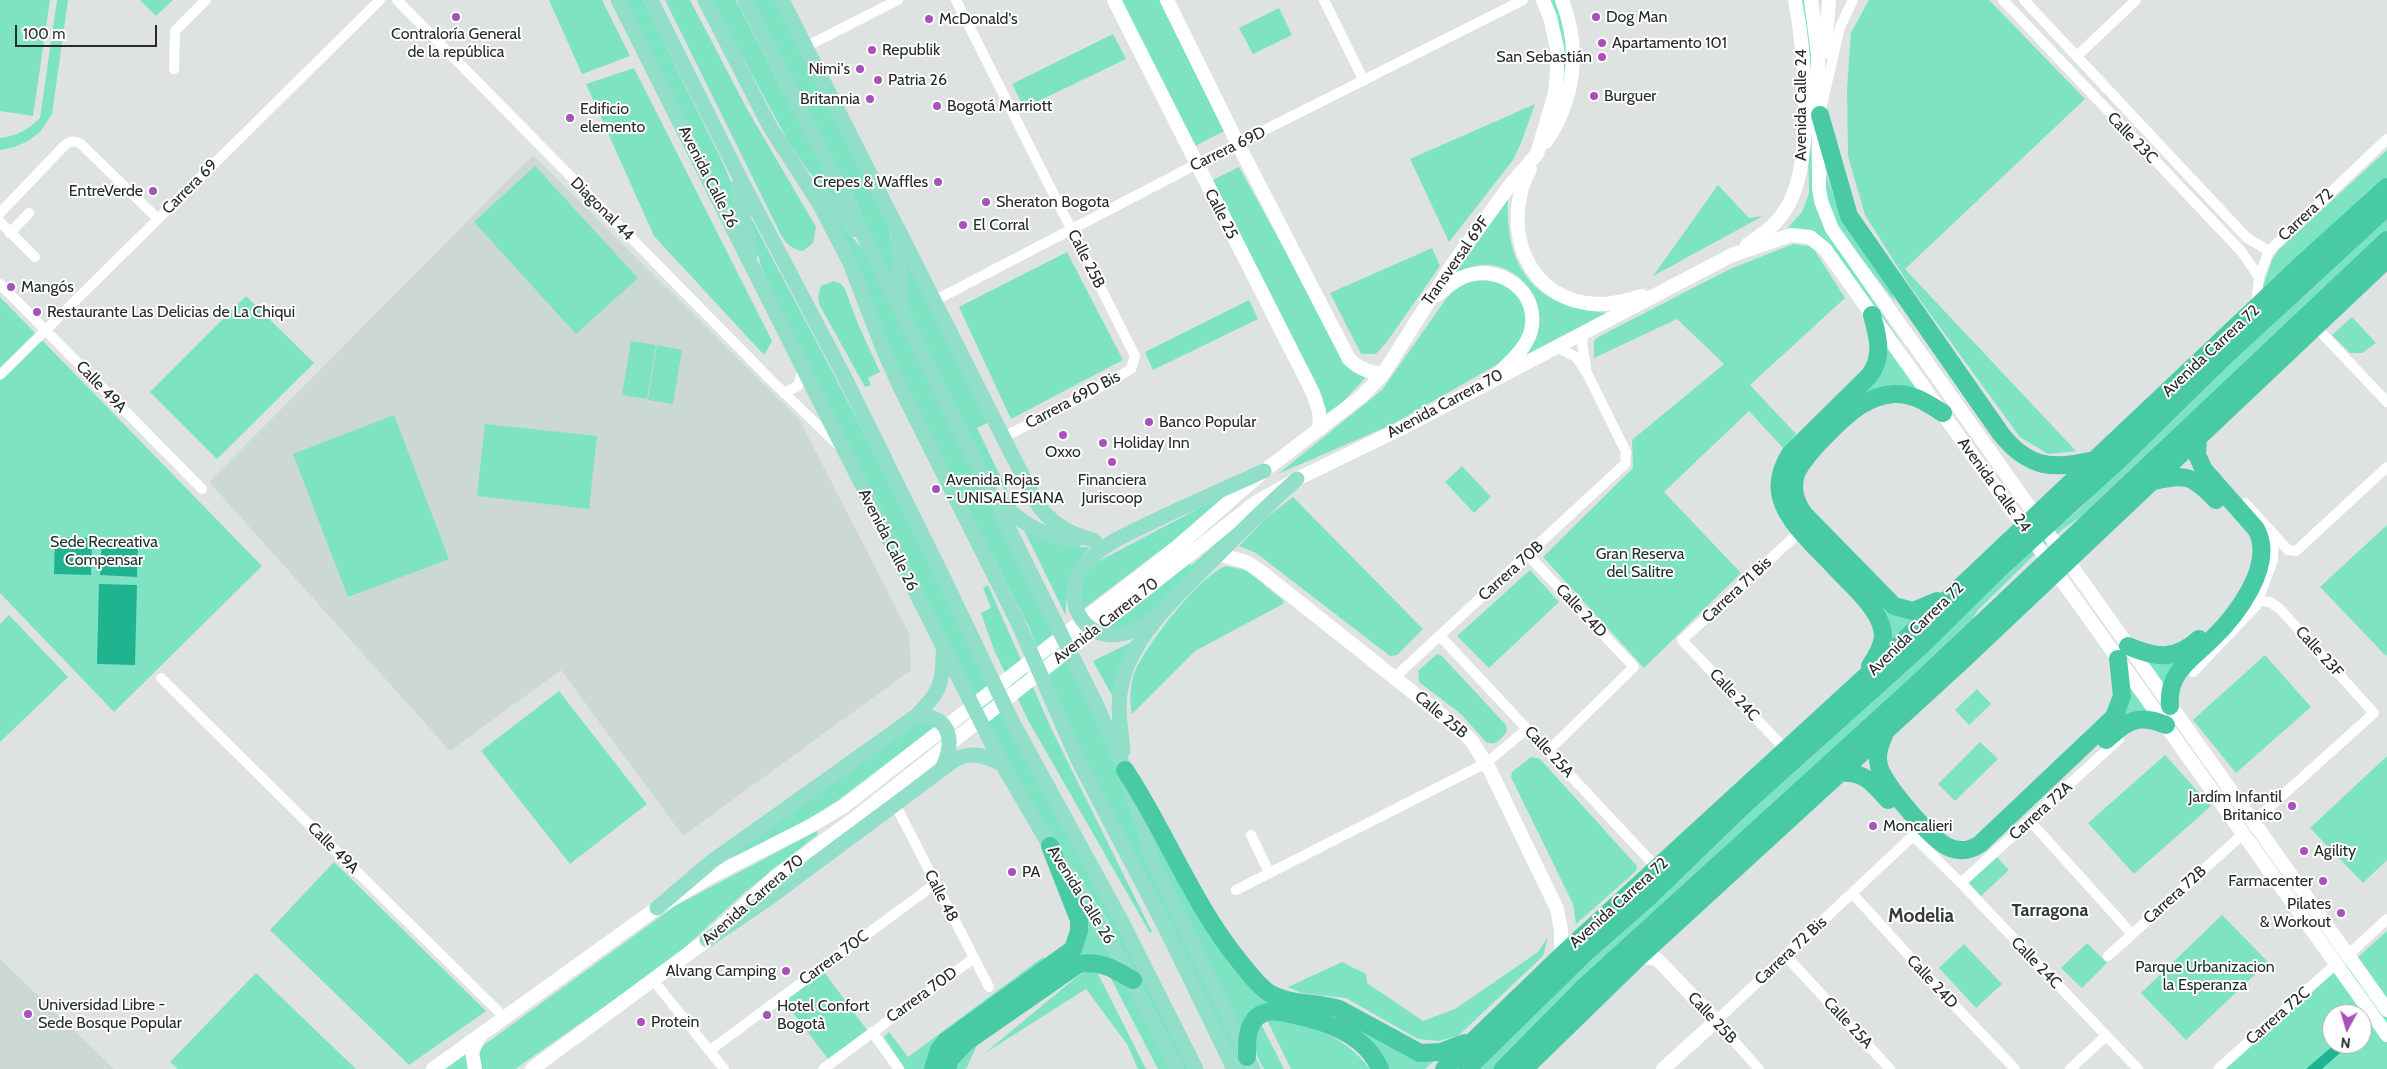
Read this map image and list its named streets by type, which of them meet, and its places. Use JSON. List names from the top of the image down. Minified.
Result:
{"streets":{"highway":["Avenida Carrera 72"],"main road":["Avenida Calle 24","Avenida Calle 26","Calle 25","Calle 25B","Transversal 69F","Avenida Carrera 70","Carrera 72 Bis"],"street":["Calle 23C","Carrera 69D","Carrera 69","Diagonal 44","Carrera 72","Calle 49A","Carrera 69D Bis","Carrera 70B","Carrera 71 Bis","Calle 24D","Calle 23F","Calle 24C","Calle 25A","Carrera 72A","Carrera 72B","Calle 48","Carrera 70C","Carrera 70D","Carrera 72C"]},"crossings":[["Avenida Calle 24","Avenida Carrera 70"],["Avenida Calle 24","Calle 23F"],["Avenida Calle 24","Carrera 72B"],["Avenida Calle 24","Carrera 72C"],["Calle 23C","Carrera 72"],["Carrera 69D","Calle 25"],["Carrera 69D","Calle 25B"],["Avenida Calle 26","Diagonal 44"],["Carrera 69","Calle 49A"],["Calle 25","Avenida Carrera 70"],["Carrera 72","Avenida Carrera 72"],["Calle 25B","Avenida Carrera 72"],["Calle 25B","Carrera 69D Bis"],["Calle 25B","Carrera 70B"],["Calle 25B","Carrera 72 Bis"],["Transversal 69F","Avenida Carrera 70"],["Avenida Carrera 72","Calle 24C"],["Avenida Carrera 72","Calle 25A"],["Calle 49A","Avenida Carrera 70"],["Carrera 70B","Calle 24D"],["Carrera 70B","Calle 25A"],["Carrera 71 Bis","Calle 24C"],["Calle 24D","Calle 25A"],["Calle 24D","Carrera 72 Bis"],["Calle 24C","Carrera 72A"],["Calle 24C","Carrera 72 Bis"],["Calle 25A","Carrera 72 Bis"],["Calle 48","Carrera 70C"],["Calle 48","Carrera 70D"]],"districts":["Tarragona","Modelia"],"parks":["Sede Recreativa Compensar","Gran Reserva del Salitre","Parque Urbanizacion la Esperanza"],"places":["Contraloría General de la república","Dog Man","McDonald's","Apartamento 101","Republik","San Sebastián","Nimi's","Patria 26","Burguer","Britannia","Bogotá Marriott","Edificio elemento","Crepes & Waffles","EntreVerde","Sheraton Bogota","El Corral","Mangós","Restaurante Las Delicias de La Chiqui","Banco Popular","Oxxo","Holiday Inn","Financiera Juriscoop","Avenida Rojas - UNISALESIANA","Jardím Infantil Britanico","Moncalieri","Agility","PA","Farmacenter","Pilates & Workout","Alvang Camping","Universidad Libre - Sede Bosque Popular","Hotel Confort Bogotà","Protein"],"scale_bar":"100 m","north":"bottom"}
